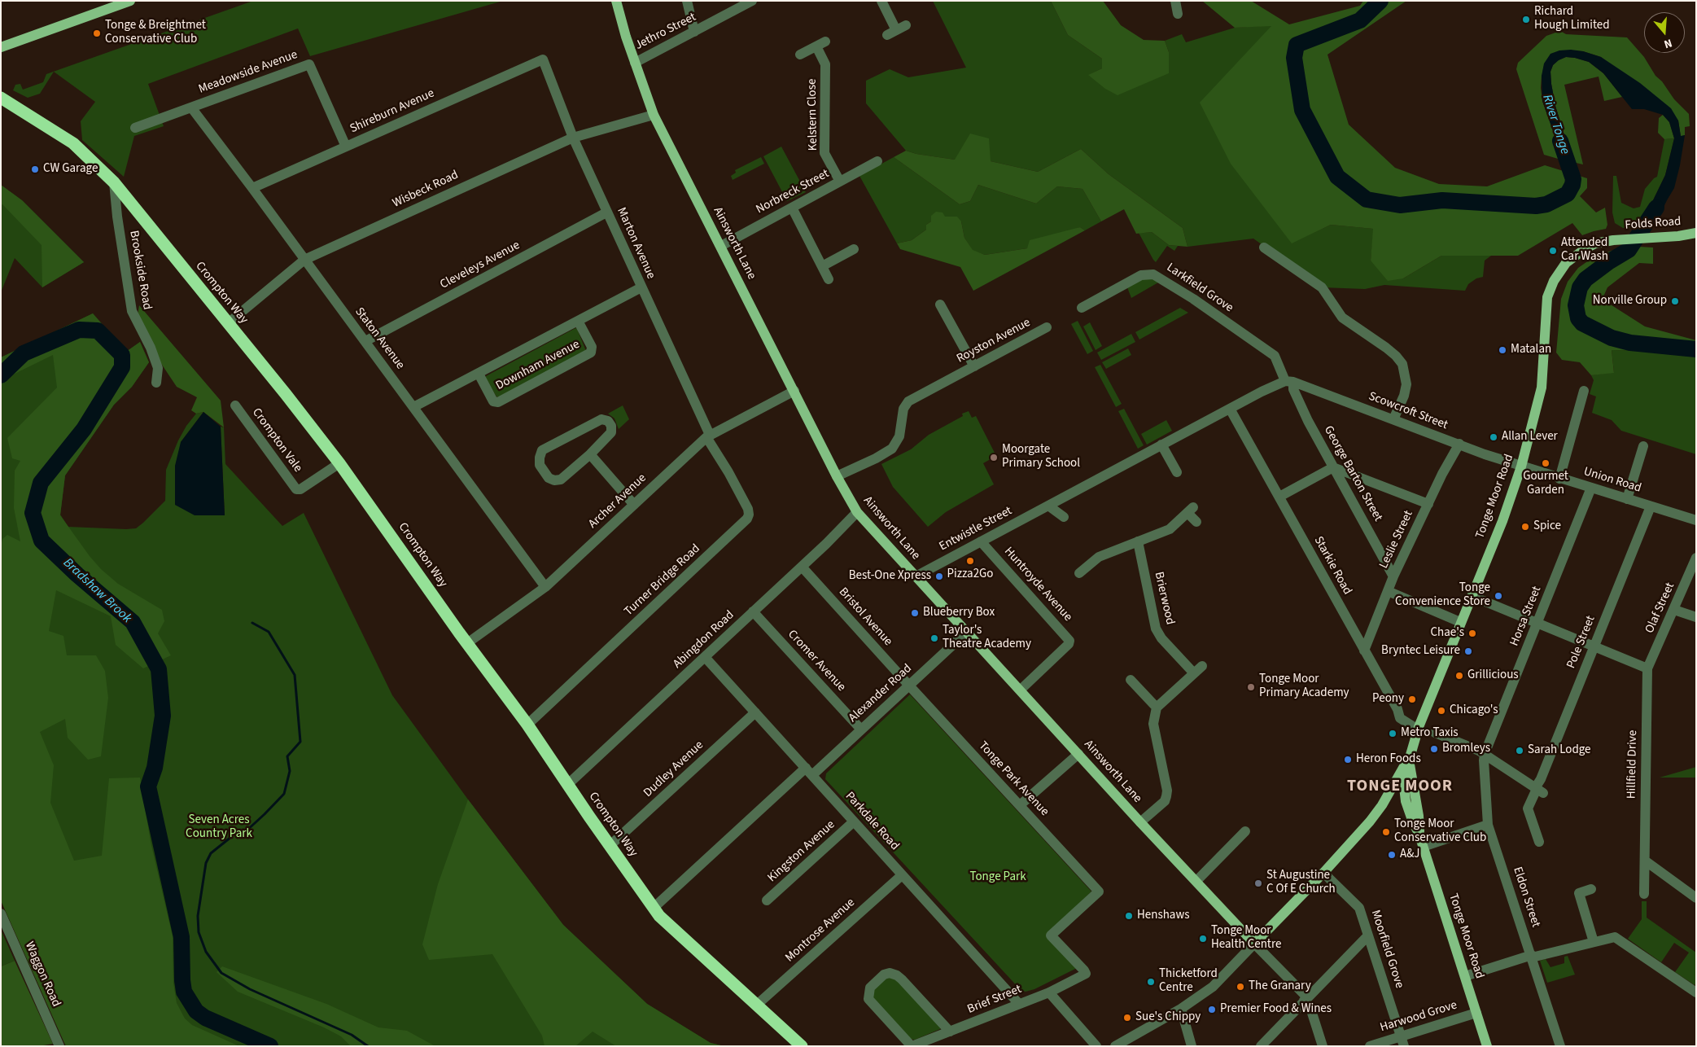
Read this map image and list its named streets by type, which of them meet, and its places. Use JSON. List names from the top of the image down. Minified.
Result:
{"streets":{"highway":["Crompton Way"],"main road":["Folds Road","Ainsworth Lane","Tonge Moor Road"],"street":["Jethro Street","Meadowside Avenue","Shireburn Avenue","Kelstern Close","Wisbeck Road","Norbreck Street","Marton Avenue","Cleveleys Avenue","Brookside Road","Larkfield Grove","Staton Avenue","Royston Avenue","Downham Avenue","Scowcroft Street","Crompton Vale","George Barton Street","Union Road","Archer Avenue","Entwistle Street","Leslie Street","Starkie Road","Turner Bridge Road","Huntroyde Avenue","Brierwood","Olaf Street","Horsa Street","Bristol Avenue","Abingdon Road","Pole Street","Cromer Avenue","Alexander Road","Hillfield Drive","Dudley Avenue","Tonge Park Avenue","Parkdale Road","Kingston Avenue","Eldon Street","Montrose Avenue","Moorfield Grove","Waggon Road","Brief Street","Harwood Grove"]},"crossings":[["Jethro Street","Ainsworth Lane"],["Meadowside Avenue","Shireburn Avenue"],["Meadowside Avenue","Staton Avenue"],["Shireburn Avenue","Marton Avenue"],["Shireburn Avenue","Staton Avenue"],["Kelstern Close","Norbreck Street"],["Wisbeck Road","Marton Avenue"],["Wisbeck Road","Ainsworth Lane"],["Wisbeck Road","Crompton Way"],["Wisbeck Road","Staton Avenue"],["Norbreck Street","Ainsworth Lane"],["Folds Road","Tonge Moor Road"],["Marton Avenue","Cleveleys Avenue"],["Marton Avenue","Downham Avenue"],["Marton Avenue","Archer Avenue"],["Marton Avenue","Turner Bridge Road"],["Ainsworth Lane","Royston Avenue"],["Ainsworth Lane","Archer Avenue"],["Ainsworth Lane","Entwistle Street"],["Ainsworth Lane","Huntroyde Avenue"],["Ainsworth Lane","Abingdon Road"],["Ainsworth Lane","Alexander Road"],["Cleveleys Avenue","Staton Avenue"],["Brookside Road","Crompton Way"],["Larkfield Grove","Scowcroft Street"],["Larkfield Grove","George Barton Street"],["Larkfield Grove","Entwistle Street"],["Crompton Way","Crompton Vale"],["Crompton Way","Archer Avenue"],["Crompton Way","Turner Bridge Road"],["Crompton Way","Abingdon Road"],["Crompton Way","Alexander Road"],["Crompton Way","Dudley Avenue"],["Crompton Way","Montrose Avenue"],["Staton Avenue","Downham Avenue"],["Staton Avenue","Archer Avenue"],["Scowcroft Street","George Barton Street"],["Scowcroft Street","Union Road"],["Scowcroft Street","Tonge Moor Road"],["Scowcroft Street","Entwistle Street"],["Scowcroft Street","Leslie Street"],["George Barton Street","Entwistle Street"],["George Barton Street","Leslie Street"],["Union Road","Tonge Moor Road"],["Union Road","Horsa Street"],["Union Road","Pole Street"],["Tonge Moor Road","Starkie Road"],["Tonge Moor Road","Harwood Grove"],["Archer Avenue","Turner Bridge Road"],["Entwistle Street","Starkie Road"],["Entwistle Street","Huntroyde Avenue"],["Leslie Street","Starkie Road"],["Olaf Street","Hillfield Drive"],["Horsa Street","Eldon Street"],["Bristol Avenue","Abingdon Road"],["Bristol Avenue","Alexander Road"],["Bristol Avenue","Tonge Park Avenue"],["Abingdon Road","Cromer Avenue"],["Abingdon Road","Parkdale Road"],["Cromer Avenue","Alexander Road"],["Alexander Road","Tonge Park Avenue"],["Alexander Road","Parkdale Road"],["Dudley Avenue","Parkdale Road"],["Tonge Park Avenue","Brief Street"],["Parkdale Road","Kingston Avenue"],["Parkdale Road","Montrose Avenue"],["Parkdale Road","Brief Street"],["Moorfield Grove","Harwood Grove"]],"districts":["TONGE MOOR"],"water":["River Tonge","Bradshaw Brook"],"parks":["Seven Acres Country Park","Tonge Park"],"places":["Richard Hough Limited","Tonge & Breightmet Conservative Club","CW Garage","Attended Car Wash","Norville Group","Matalan","Allan Lever","Moorgate Primary School","Gourmet Garden","Spice","Pizza2Go","Best-One Xpress","Tonge Convenience Store","Blueberry Box","Chae's","Taylor's Theatre Academy","Bryntec Leisure","Grillicious","Tonge Moor Primary Academy","Peony","Chicago's","Metro Taxis","Bromleys","Sarah Lodge","Heron Foods","Tonge Moor Conservative Club","A&J","St Augustine C Of E Church","Henshaws","Tonge Moor Health Centre","Thicketford Centre","The Granary","Premier Food & Wines","Sue's Chippy"],"north":"bottom"}
